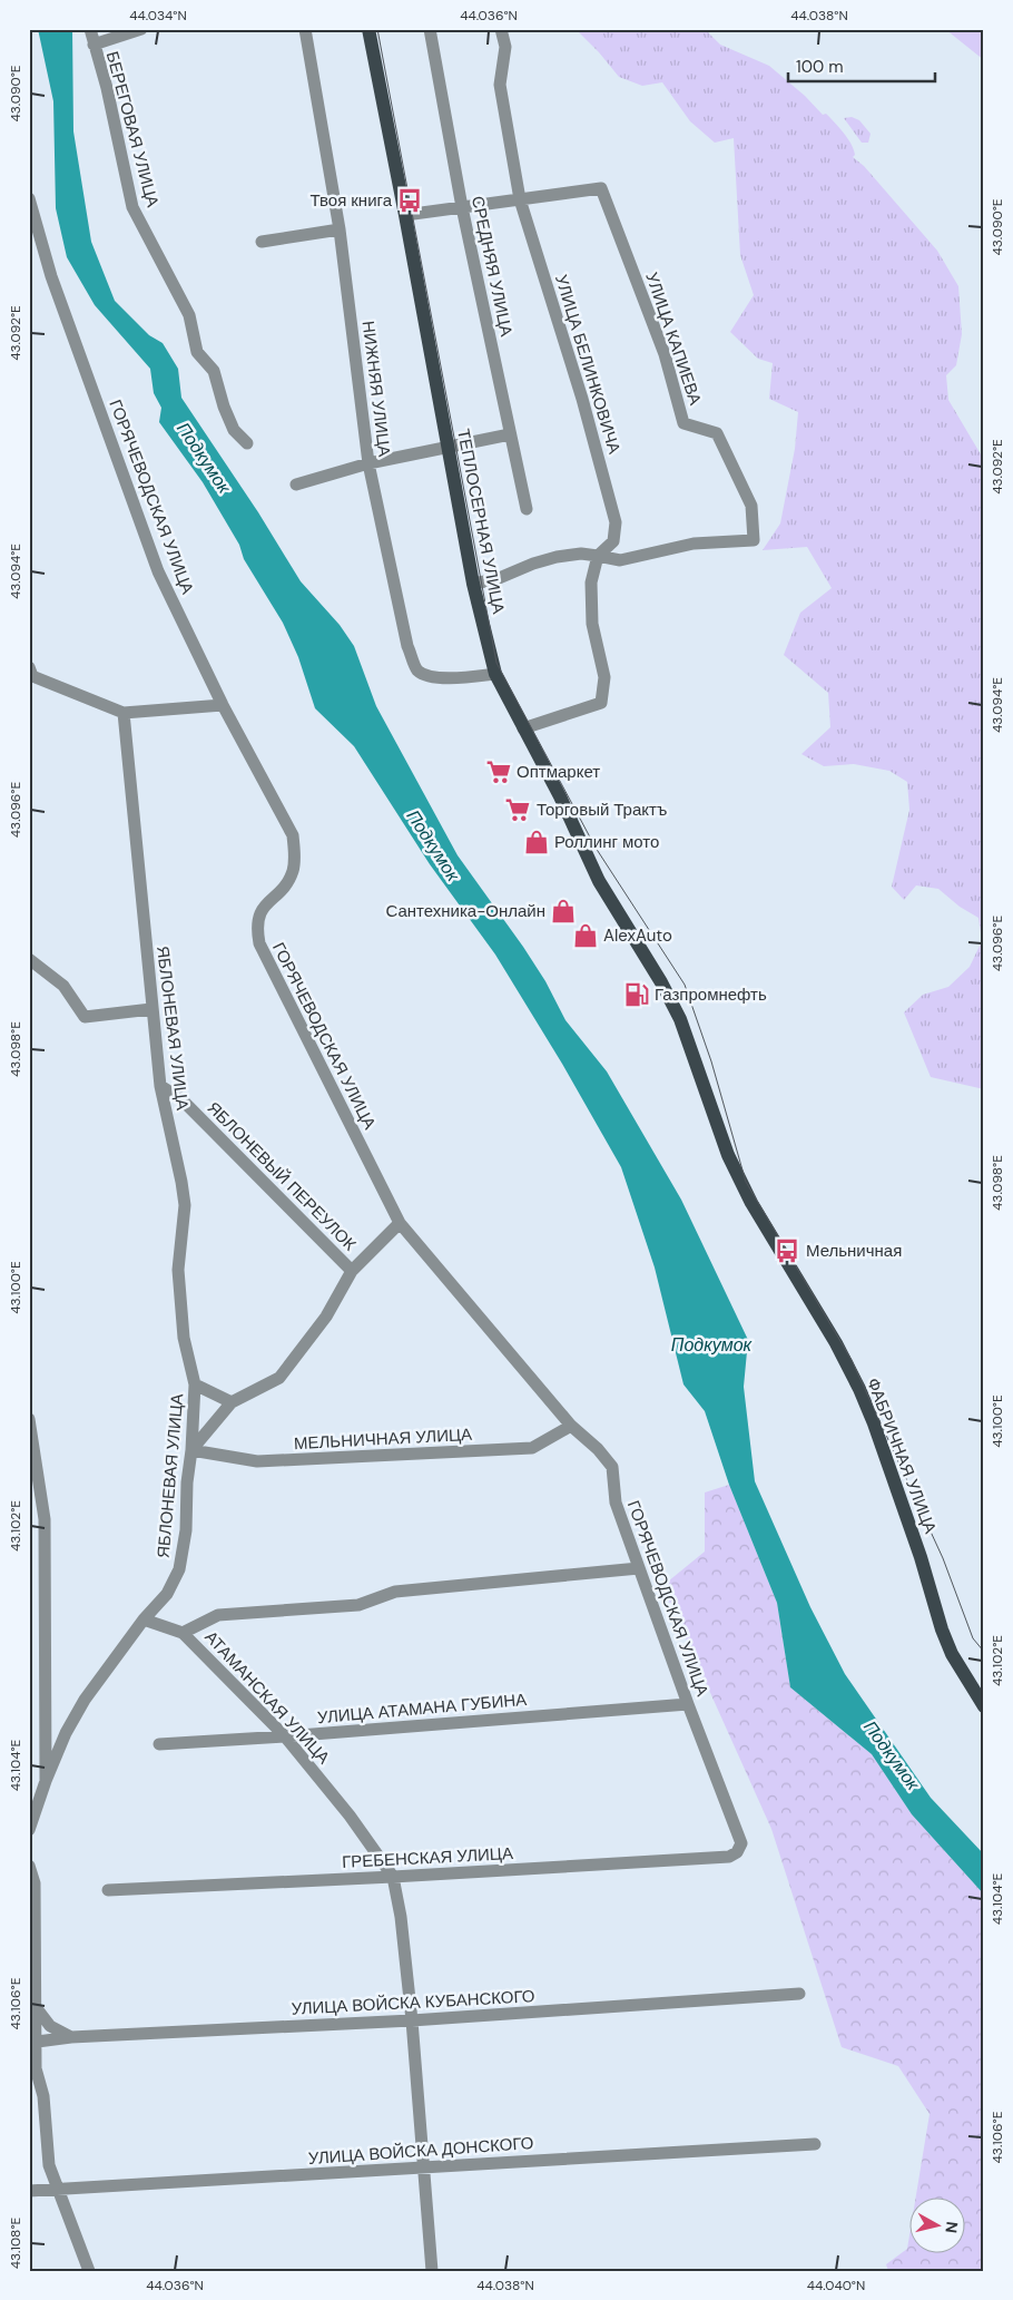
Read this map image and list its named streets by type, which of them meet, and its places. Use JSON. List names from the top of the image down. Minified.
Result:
{"streets":{"main road":["ТЕПЛОСЕРНАЯ УЛИЦА","ФАБРИЧНАЯ УЛИЦА"],"street":["БЕРЕГОВАЯ УЛИЦА","СРЕДНЯЯ УЛИЦА","УЛИЦА КАПИЕВА","УЛИЦА БЕЛИНКОВИЧА","НИЖНЯЯ УЛИЦА","ГОРЯЧЕВОДСКАЯ УЛИЦА","ЯБЛОНЕВАЯ УЛИЦА","ЯБЛОНЕВЫЙ ПЕРЕУЛОК","МЕЛЬНИЧНАЯ УЛИЦА","АТАМАНСКАЯ УЛИЦА","УЛИЦА АТАМАНА ГУБИНА","ГРЕБЕНСКАЯ УЛИЦА","УЛИЦА ВОЙСКА КУБАНСКОГО","УЛИЦА ВОЙСКА ДОНСКОГО"]},"crossings":[["УЛИЦА КАПИЕВА","УЛИЦА БЕЛИНКОВИЧА"],["УЛИЦА БЕЛИНКОВИЧА","ТЕПЛОСЕРНАЯ УЛИЦА"],["НИЖНЯЯ УЛИЦА","ТЕПЛОСЕРНАЯ УЛИЦА"],["ГОРЯЧЕВОДСКАЯ УЛИЦА","МЕЛЬНИЧНАЯ УЛИЦА"],["ГОРЯЧЕВОДСКАЯ УЛИЦА","УЛИЦА АТАМАНА ГУБИНА"],["ГОРЯЧЕВОДСКАЯ УЛИЦА","ГРЕБЕНСКАЯ УЛИЦА"],["ТЕПЛОСЕРНАЯ УЛИЦА","ФАБРИЧНАЯ УЛИЦА"],["ЯБЛОНЕВАЯ УЛИЦА","ЯБЛОНЕВЫЙ ПЕРЕУЛОК"],["ЯБЛОНЕВАЯ УЛИЦА","МЕЛЬНИЧНАЯ УЛИЦА"],["ЯБЛОНЕВАЯ УЛИЦА","АТАМАНСКАЯ УЛИЦА"],["АТАМАНСКАЯ УЛИЦА","УЛИЦА АТАМАНА ГУБИНА"],["АТАМАНСКАЯ УЛИЦА","ГРЕБЕНСКАЯ УЛИЦА"],["АТАМАНСКАЯ УЛИЦА","УЛИЦА ВОЙСКА КУБАНСКОГО"],["АТАМАНСКАЯ УЛИЦА","УЛИЦА ВОЙСКА ДОНСКОГО"]],"water":["Подкумок"],"places":{"bus stop":["Твоя книга","Мельничная"],"supermarket":["Оптмаркет","Торговый Трактъ"],"shop":["Роллинг мото","Сантехника-Онлайн","AlexAuto"],"fuel station":["Газпромнефть"]},"scale_bar":"100 m","north":"right","coordinates":["44.034°N","44.036°N","44.038°N","43.090°E","43.092°E","43.094°E","43.096°E","43.098°E","43.100°E","43.102°E","43.104°E","43.106°E","43.108°E","44.040°N"]}
